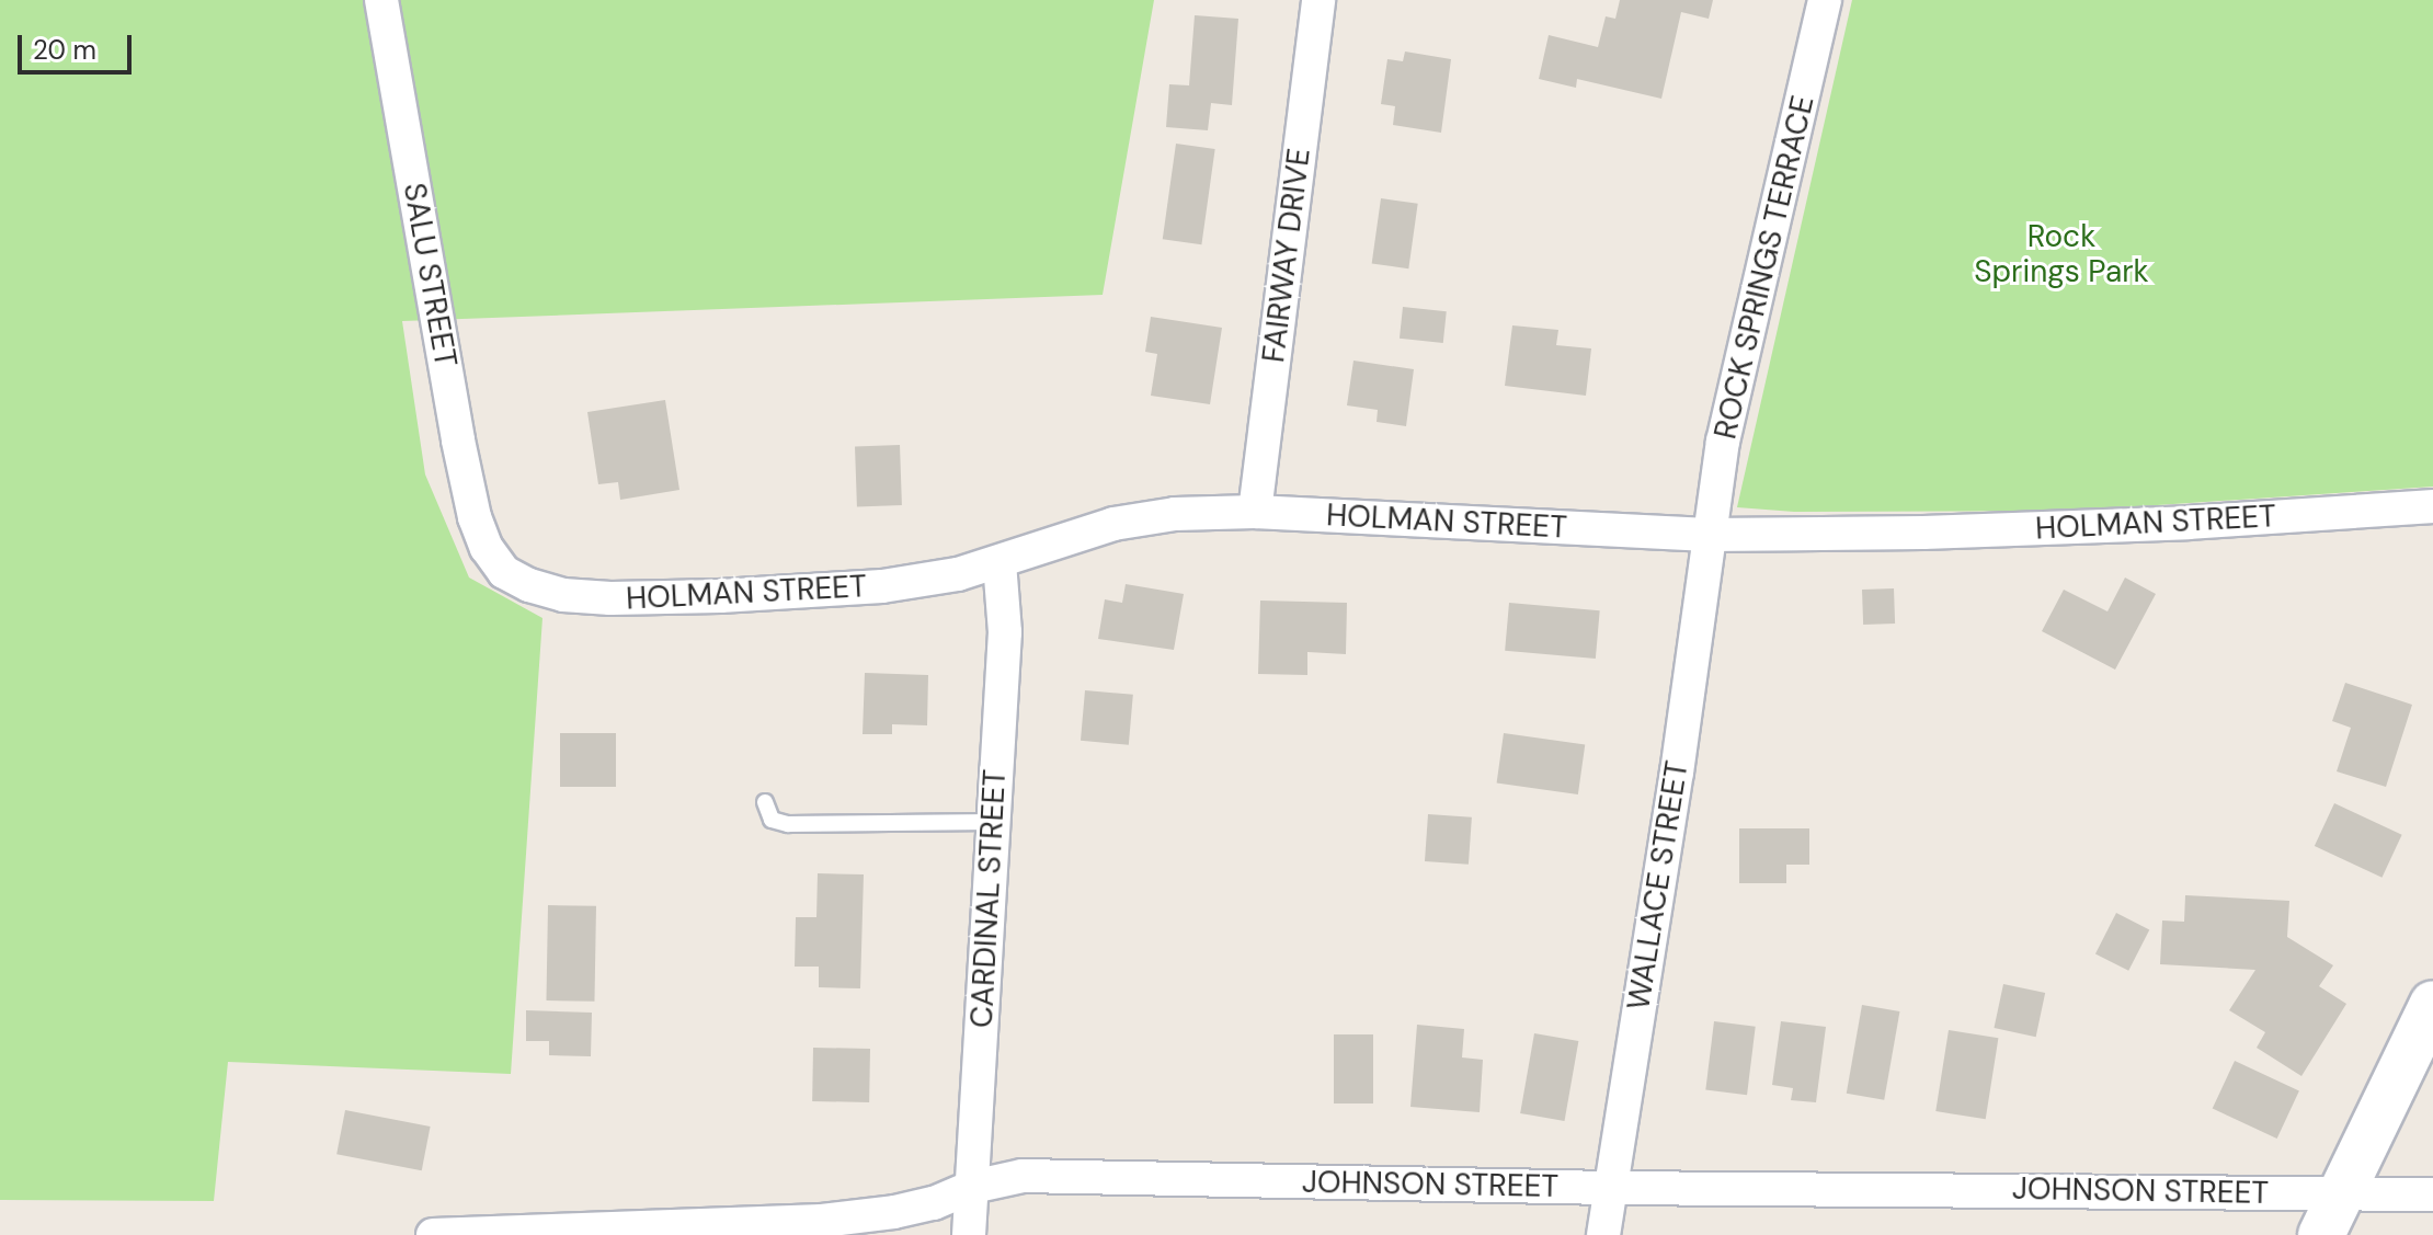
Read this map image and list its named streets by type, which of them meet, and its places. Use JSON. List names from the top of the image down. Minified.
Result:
{"streets":{"street":["FAIRWAY DRIVE","ROCK SPRINGS TERRACE","SALU STREET","HOLMAN STREET","WALLACE STREET","CARDINAL STREET","JOHNSON STREET"]},"crossings":[["FAIRWAY DRIVE","HOLMAN STREET"],["ROCK SPRINGS TERRACE","HOLMAN STREET"],["ROCK SPRINGS TERRACE","WALLACE STREET"],["SALU STREET","HOLMAN STREET"],["HOLMAN STREET","WALLACE STREET"],["HOLMAN STREET","CARDINAL STREET"],["WALLACE STREET","JOHNSON STREET"],["CARDINAL STREET","JOHNSON STREET"]],"parks":["Rock Springs Park"],"scale_bar":"20 m"}
